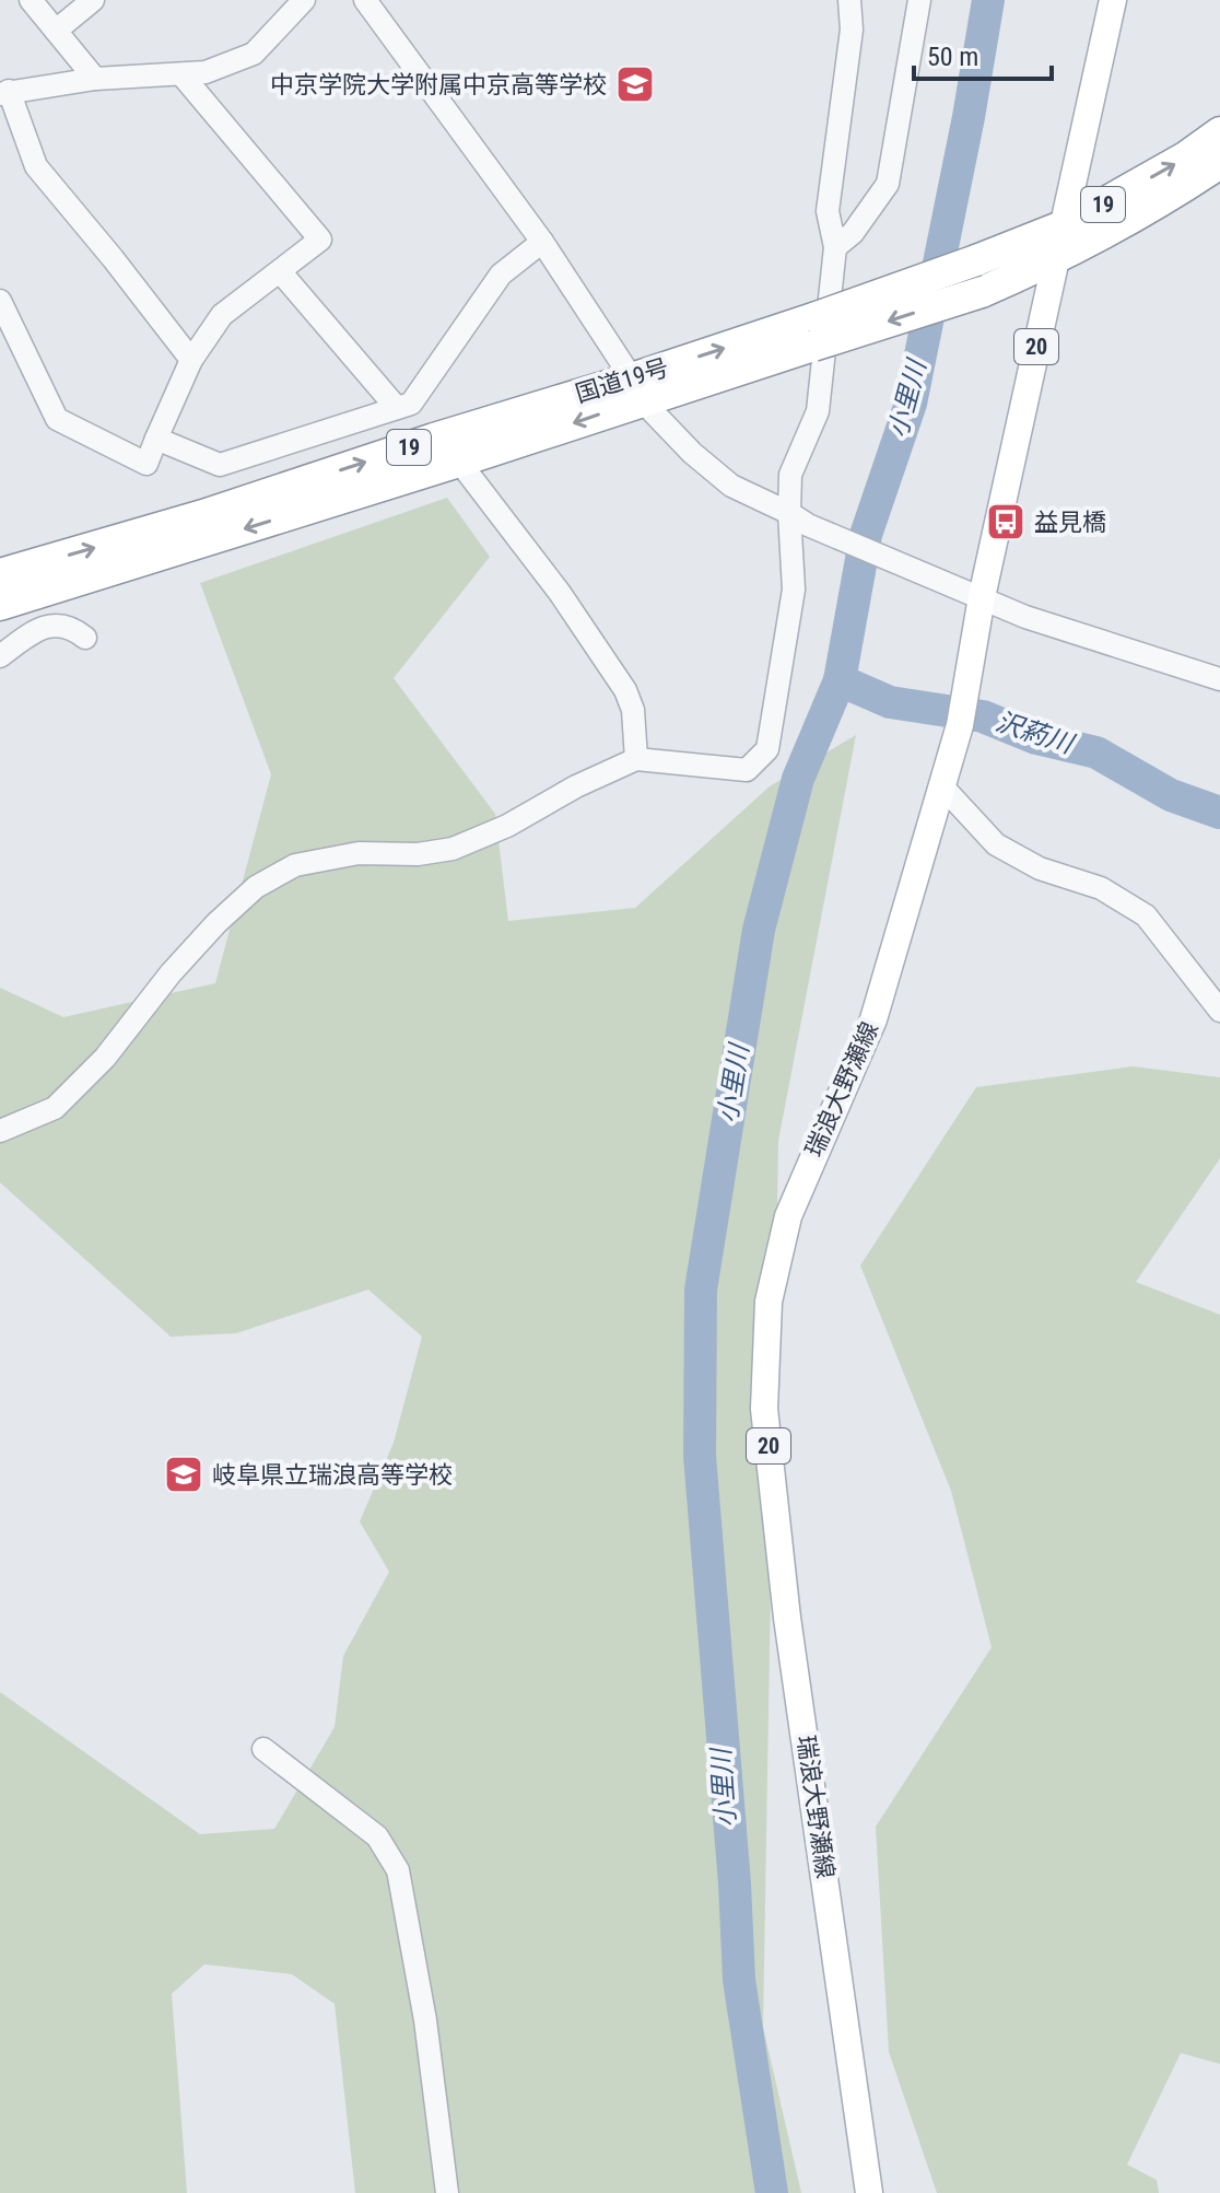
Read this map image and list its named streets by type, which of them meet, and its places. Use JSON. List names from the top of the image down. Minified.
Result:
{"streets":{"highway":["19","国道19号"],"main road":["20","瑞浪大野瀬線"]},"crossings":[["国道19号","瑞浪大野瀬線"]],"water":["小里川","沢葯川"],"places":{"school or university":["中京学院大学附属中京高等学校","岐阜県立瑞浪高等学校"],"bus stop":["益見橋"]},"scale_bar":"50 m"}
